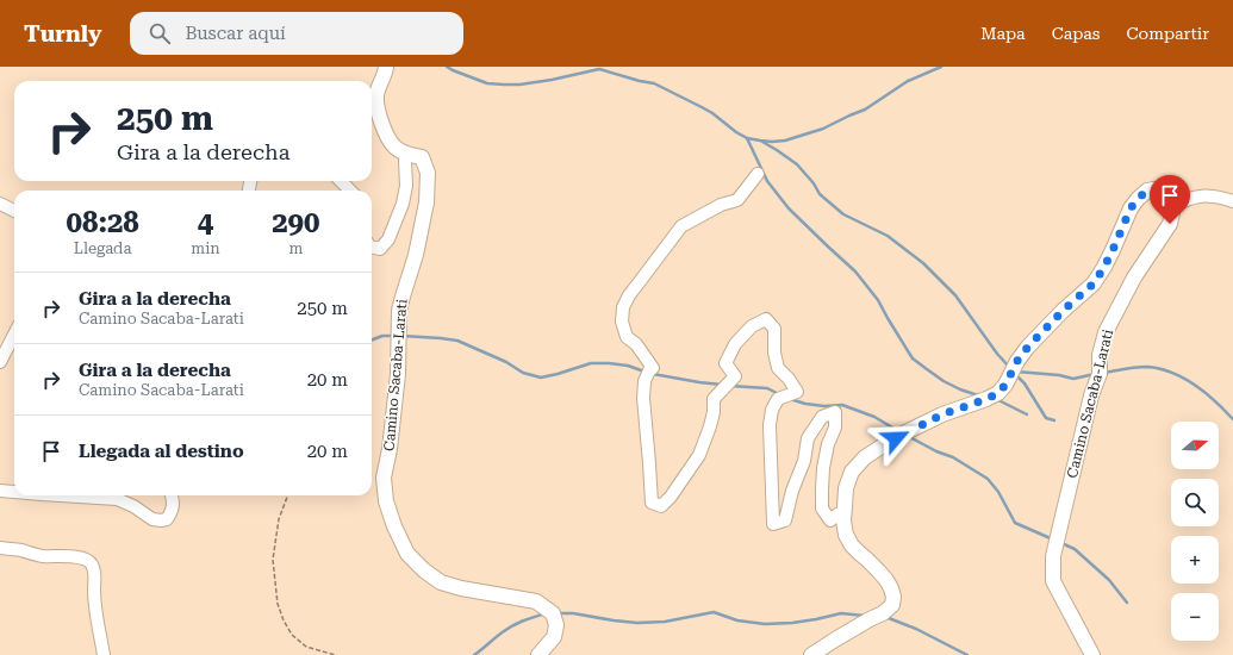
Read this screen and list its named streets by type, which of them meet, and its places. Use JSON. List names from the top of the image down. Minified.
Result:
{"streets":{"street":["Camino Sacaba-Larati"]},"north":"right","page":{"header":"Turnly","search":"Buscar aquí","nav":["Mapa","Capas","Compartir"],"turn":["250 m","Gira a la derecha"],"eta":["08:28","Llegada","4","min","290","m"],"list":[{"name":"Gira a la derecha","note":"Camino Sacaba-Larati","value":"250 m"},{"name":"Gira a la derecha","note":"Camino Sacaba-Larati","value":"20 m"},{"name":"Llegada al destino","value":"20 m"}],"map_buttons":["+","−"]}}
